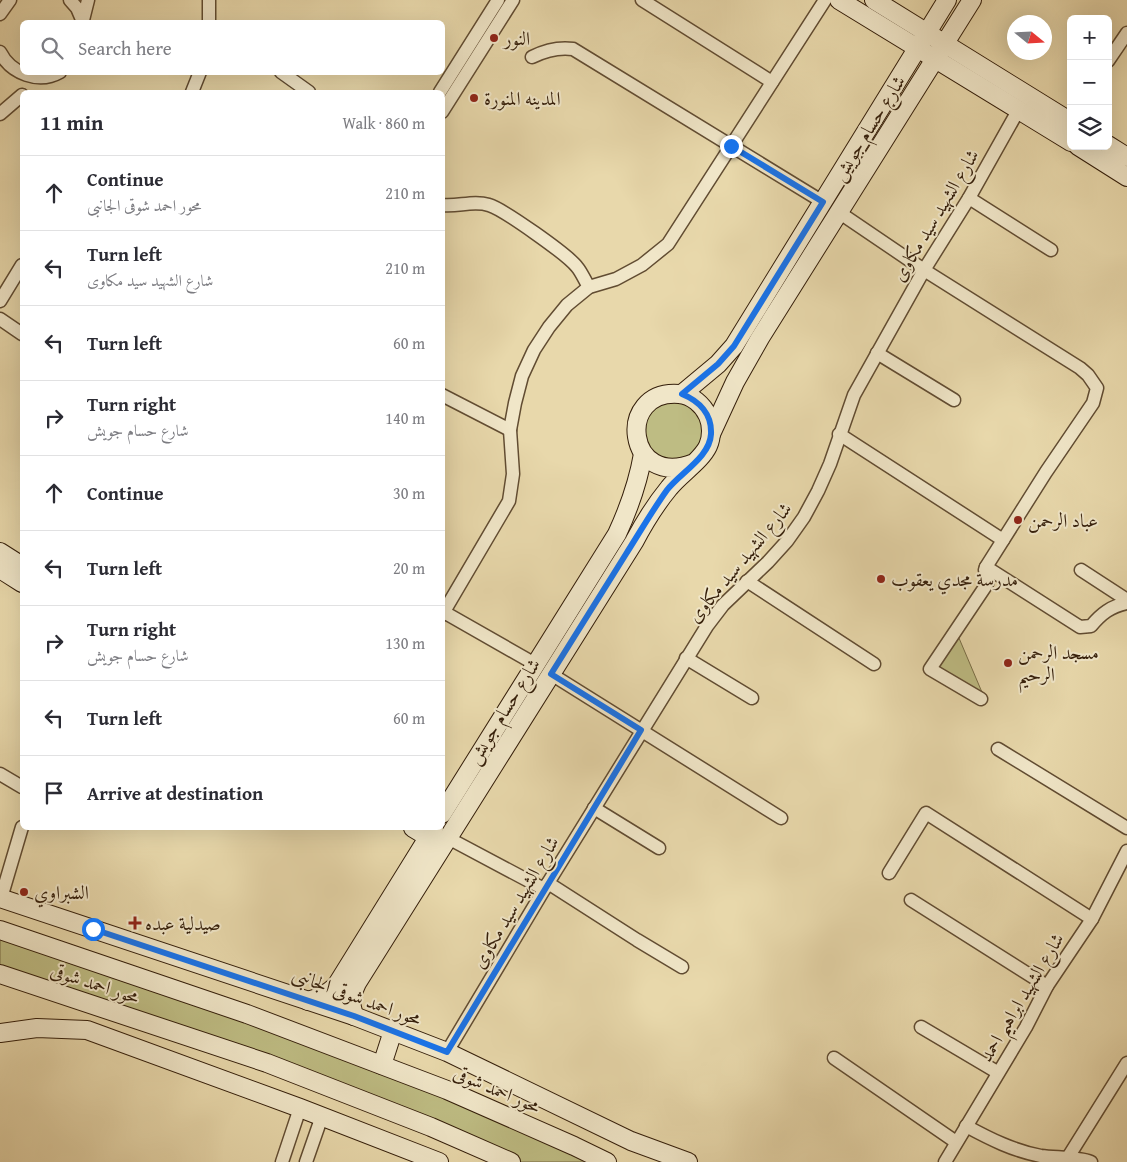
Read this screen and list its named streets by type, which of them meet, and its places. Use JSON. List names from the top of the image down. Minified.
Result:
{"streets":{"street":["شارع حسام جويش","شارع الشهيد سيد مكاوى","محور احمد شوقى","محور احمد شوقى الجانبى","شارع الشهيد ابراهيم احمد"]},"crossings":[["شارع حسام جويش","محور احمد شوقى الجانبى"],["شارع الشهيد سيد مكاوى","محور احمد شوقى الجانبى"]],"places":{"other":["النور","المدينه المنورة","عباد الرحمن","مدرسة مجدي يعقوب","مسجد الرحمن الرحيم","الشبراوي"],"health":["صيدلية عبده"]},"north":"right","page":{"map_buttons":["+","−"],"search":"Search here","heading":["11 min","Walk · 860 m"],"list":[["Continue","محور احمد شوقى الجانبى","210 m"],["Turn left","شارع الشهيد سيد مكاوى","210 m"],["Turn left","60 m"],["Turn right","شارع حسام جويش","140 m"],["Continue","30 m"],["Turn left","20 m"],["Turn right","شارع حسام جويش","130 m"],["Turn left","60 m"],"Arrive at destination"]}}
